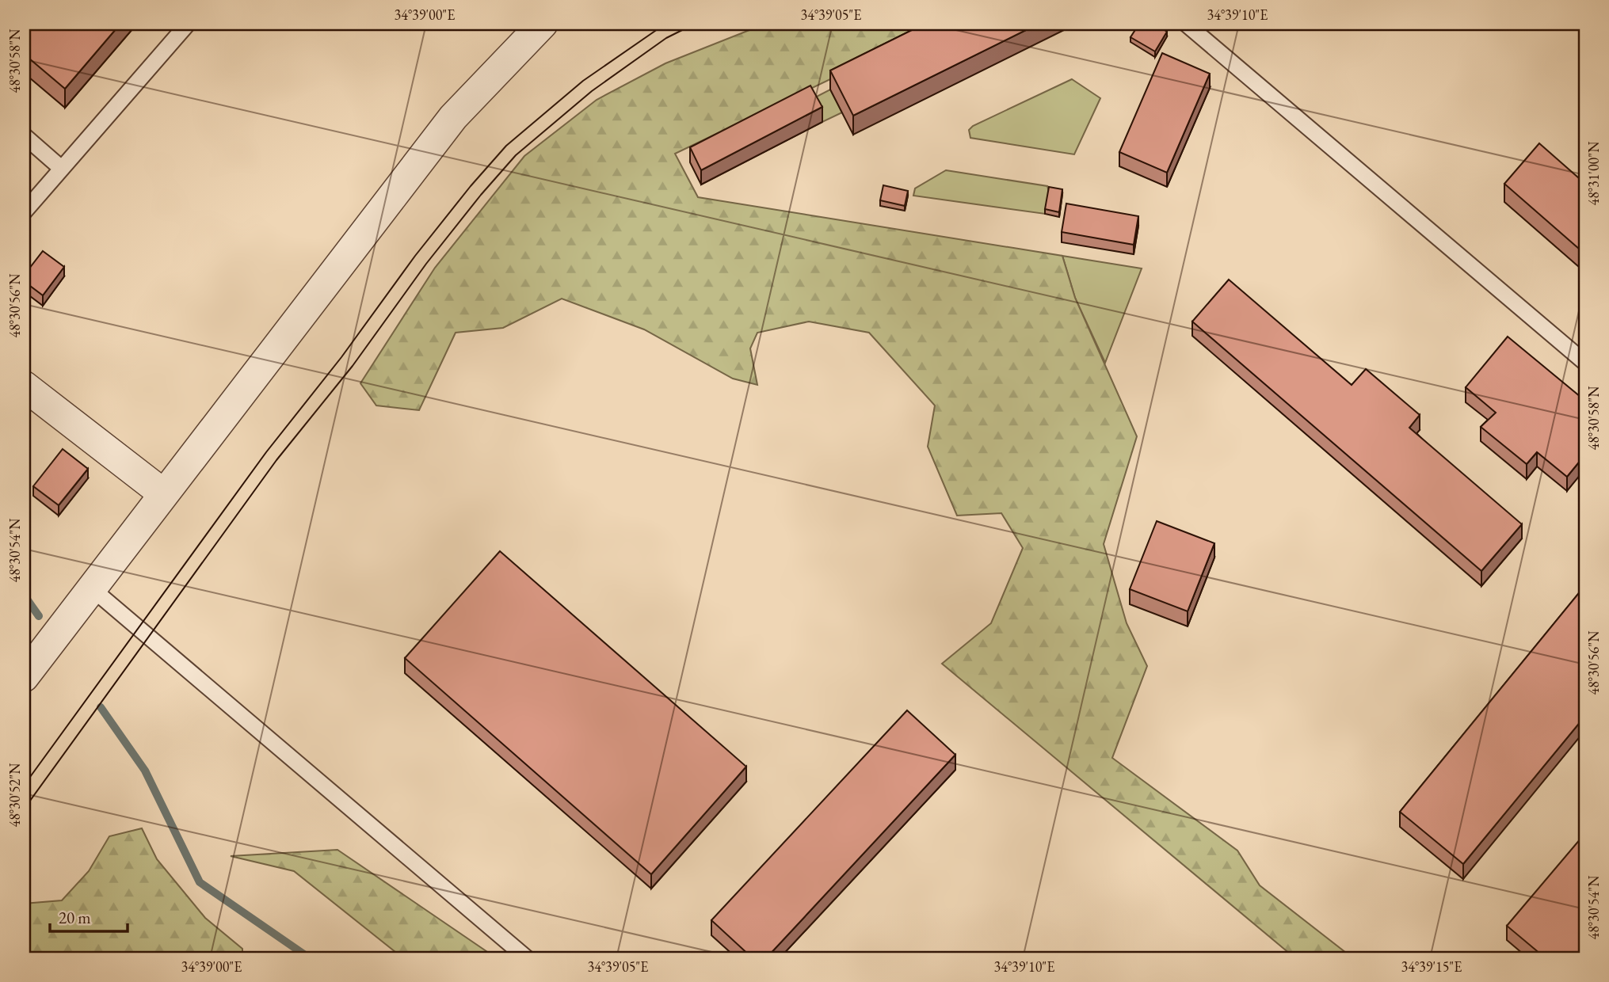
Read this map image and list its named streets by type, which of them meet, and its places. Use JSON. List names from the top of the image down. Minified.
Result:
{"scale_bar":"20 m","coordinates":["34°39'00\"E","34°39'05\"E","34°39'10\"E","48°30'58\"N","48°31'00\"N","48°30'56\"N","48°30'54\"N","48°30'52\"N","34°39'15\"E"]}
